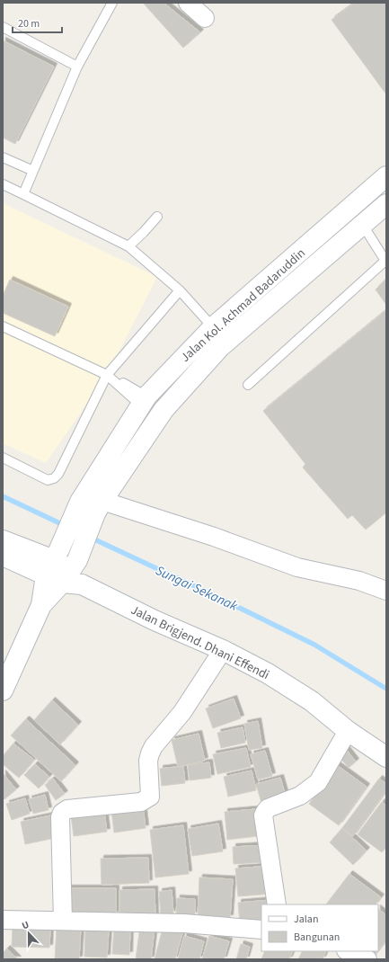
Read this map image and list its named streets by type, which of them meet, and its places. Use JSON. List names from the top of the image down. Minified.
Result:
{"streets":{"main road":["Jalan Kol. Achmad Badaruddin","Jalan Brigjend. Dhani Effendi"]},"water":["Sungai Sekanak"],"legend":["Jalan","Bangunan"],"scale_bar":"20 m","north":"top"}
